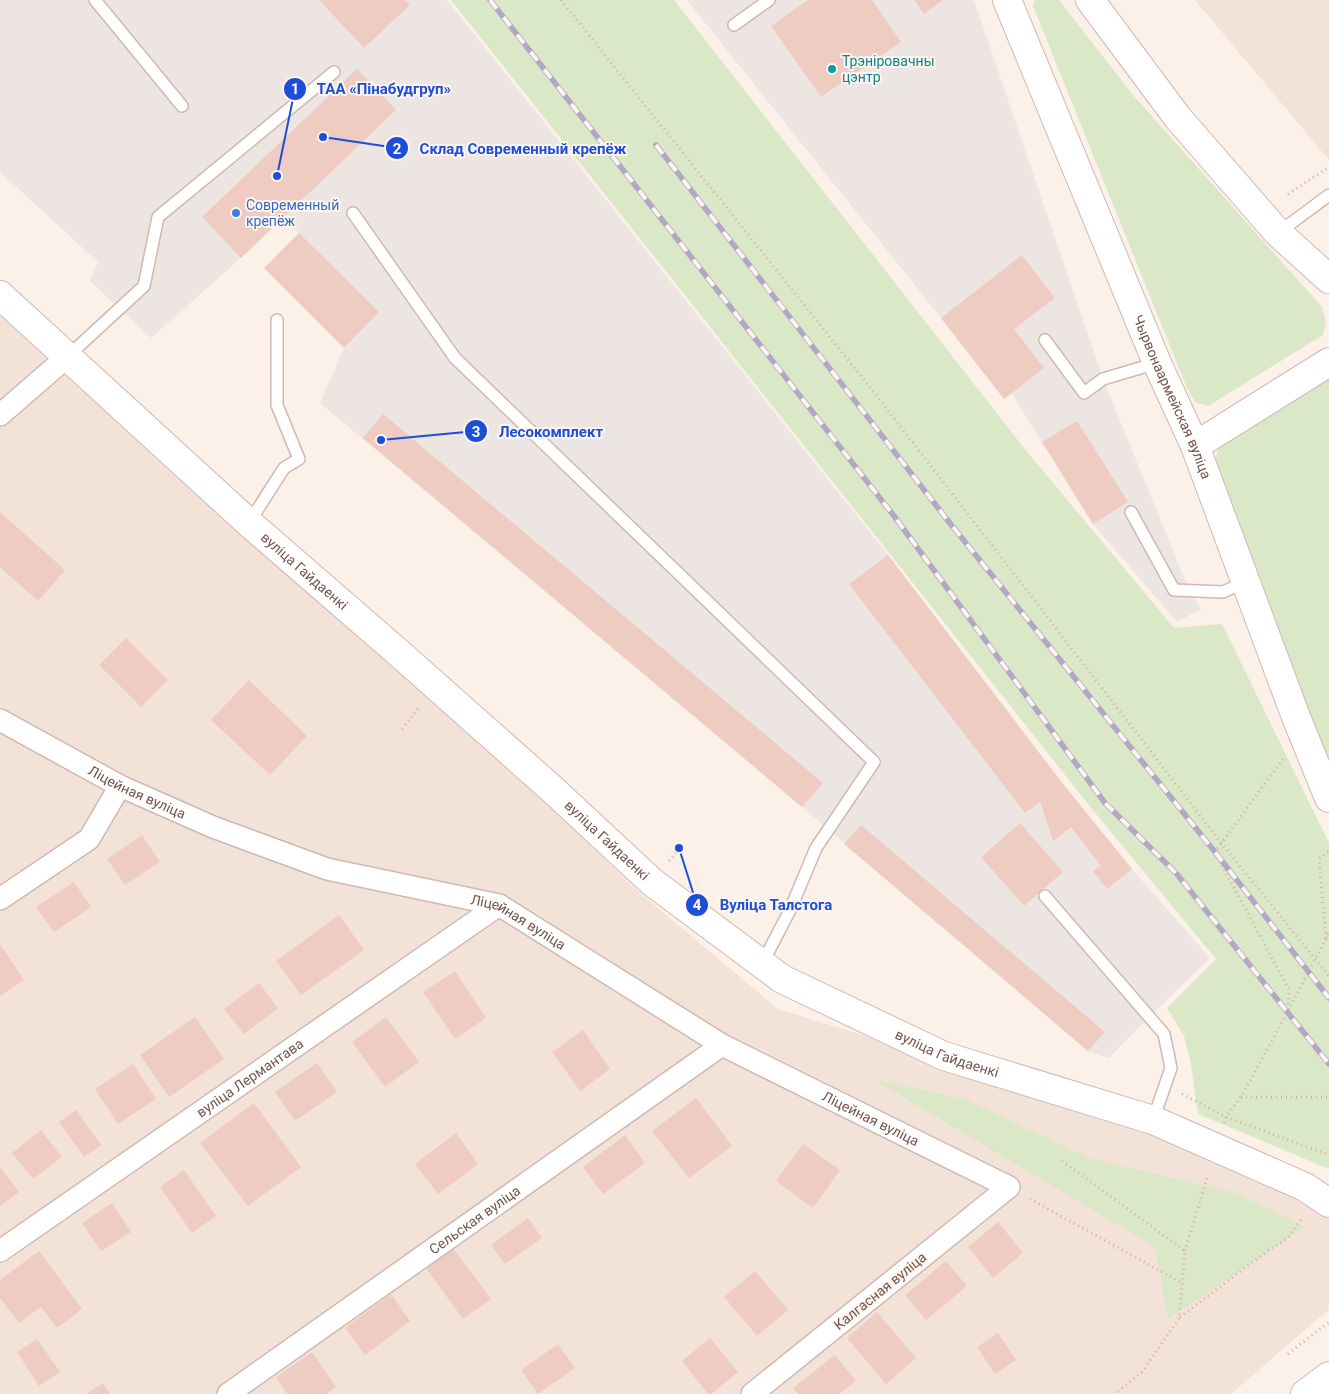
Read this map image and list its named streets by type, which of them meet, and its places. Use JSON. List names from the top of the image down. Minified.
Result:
{"streets":{"street":["Чырвонаармейская вуліца","вуліца Гайдаенкі","Ліцейная вуліца","вуліца Лермантава","Сельская вуліца","Калгасная вуліца"]},"crossings":[["Ліцейная вуліца","вуліца Лермантава"],["Ліцейная вуліца","Сельская вуліца"],["Ліцейная вуліца","Калгасная вуліца"]],"places":["Трэніровачны цэнтр","Склад Современный крепёж","ТАА «Пінабудгруп»","Современный крепёж","Лесокомплект","Вуліца Талстога"]}
